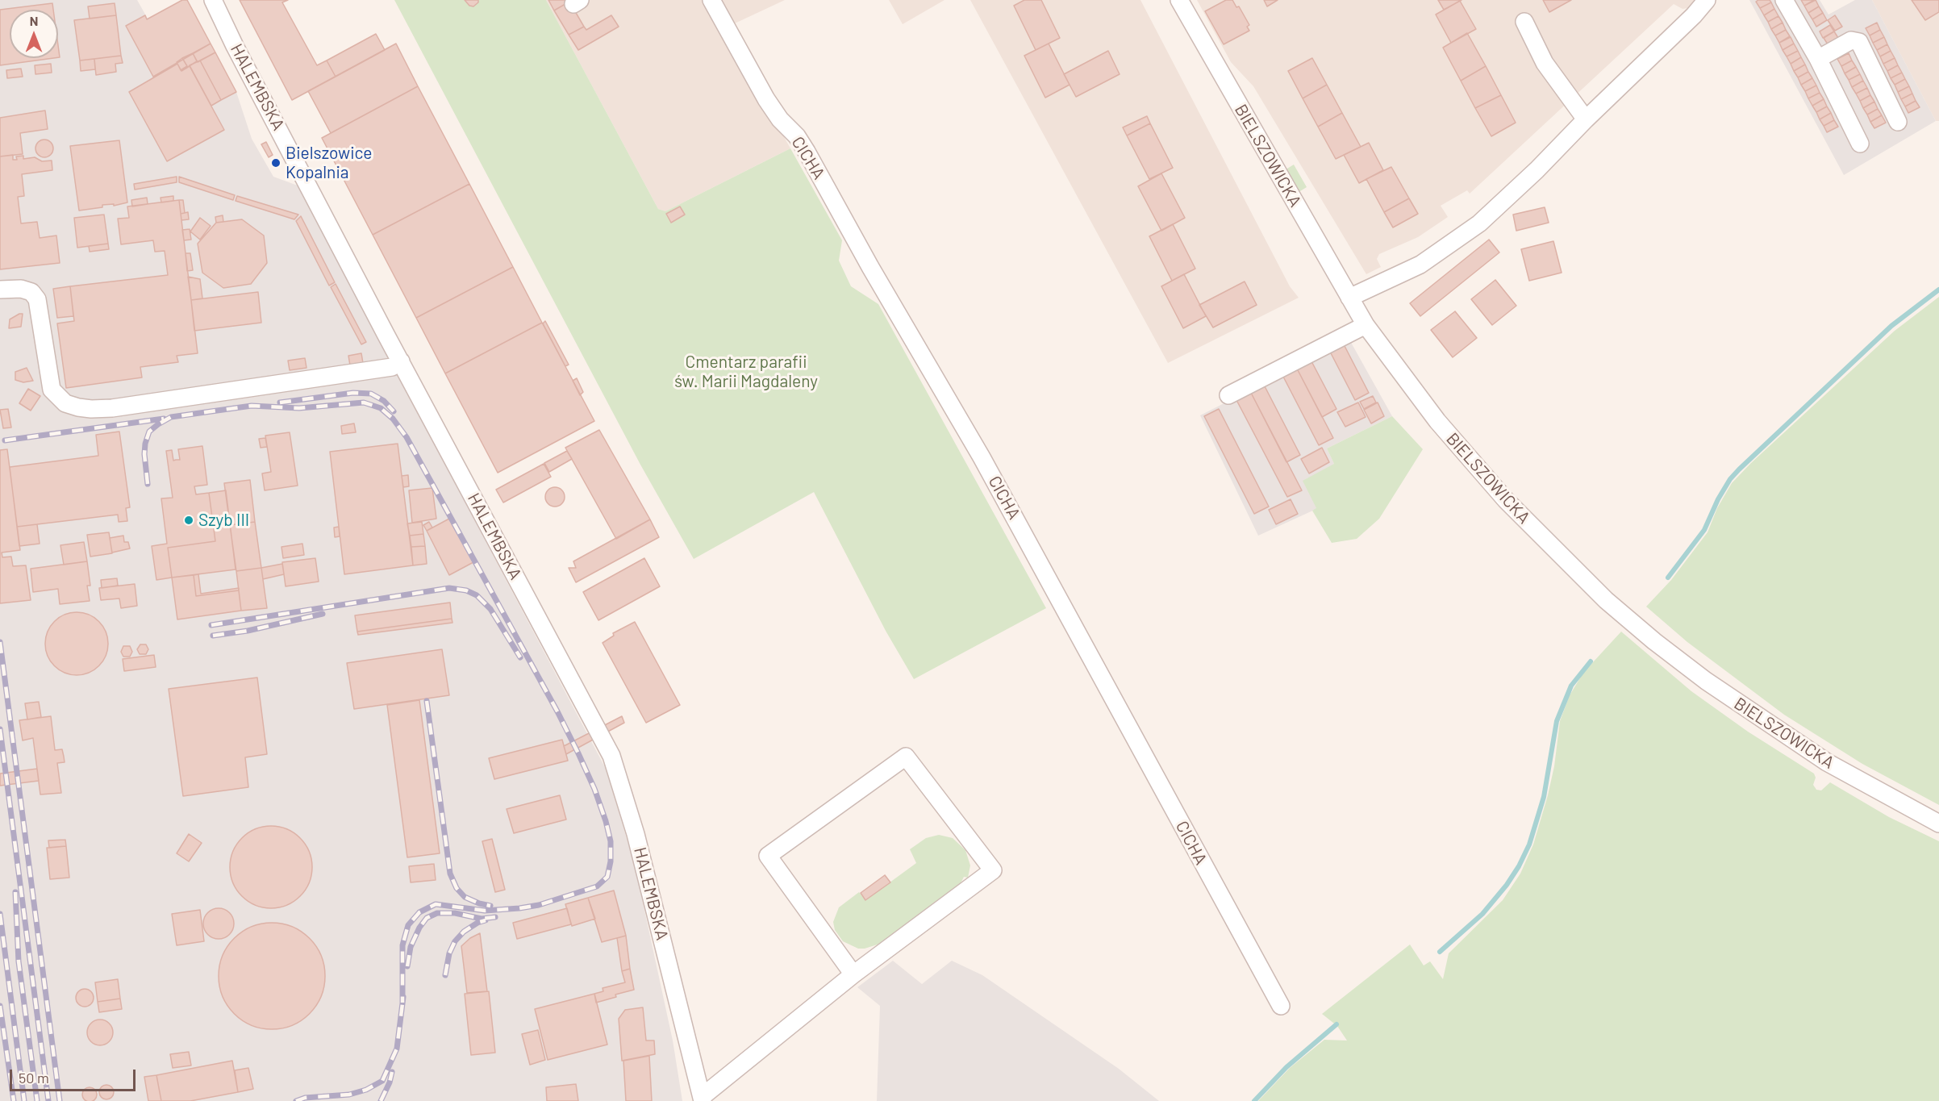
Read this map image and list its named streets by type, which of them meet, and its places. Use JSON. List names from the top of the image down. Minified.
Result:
{"streets":{"street":["HALEMBSKA","BIELSZOWICKA","CICHA"]},"parks":["Cmentarz parafii św. Marii Magdaleny"],"places":["Bielszowice Kopalnia","Szyb III"],"scale_bar":"50 m","north":"top"}
